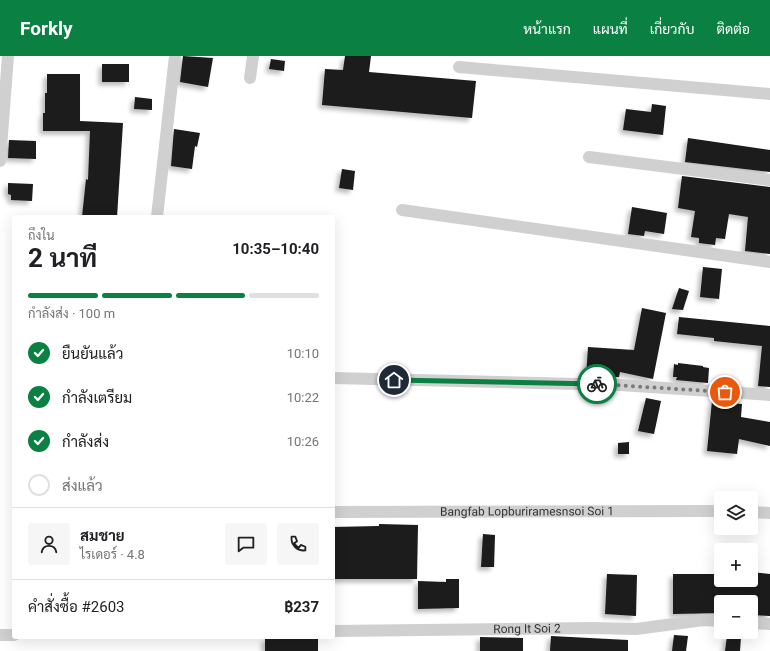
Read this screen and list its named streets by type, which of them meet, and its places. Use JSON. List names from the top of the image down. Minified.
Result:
{"streets":{"street":["Bangfab Lopburiramesnsoi Soi 1","Rong It Soi 2"]},"page":{"header":"Forkly","nav":["หน้าแรก","แผนที่","เกี่ยวกับ","ติดต่อ"],"heading":["2 นาที","ถึงใน","10:35–10:40"],"panel":["สมชาย","ไรเดอร์ · 4.8","คำสั่งซื้อ #2603","฿237"],"bar":"กำลังส่ง · 100 m","list":[["ยืนยันแล้ว","10:10"],["กำลังเตรียม","10:22"],["กำลังส่ง","10:26"],"ส่งแล้ว"],"map_buttons":["+","−"]}}
